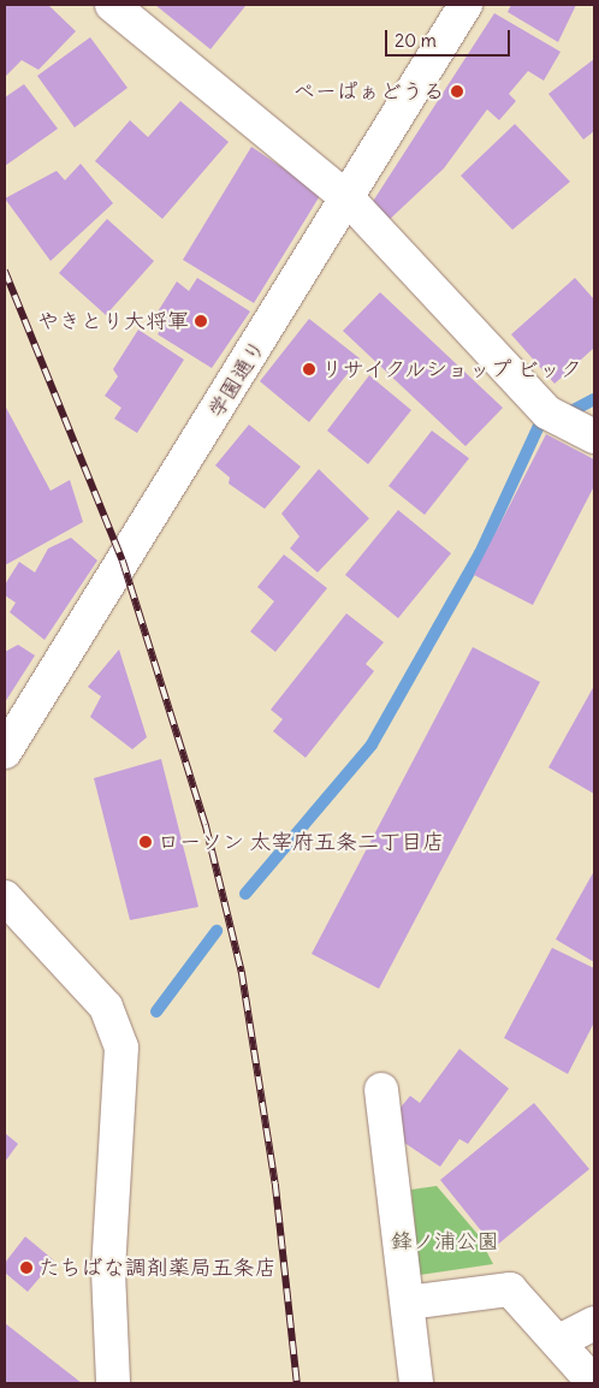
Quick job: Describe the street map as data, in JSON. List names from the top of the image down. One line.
{"streets":{"street":["学園通り"]},"parks":["鋒ノ浦公園"],"places":["ぺーぱぁどうる","やきとり大将軍","リサイクルショップ ビック","ローソン 太宰府五条二丁目店","たちばな調剤薬局五条店"],"scale_bar":"20 m"}
